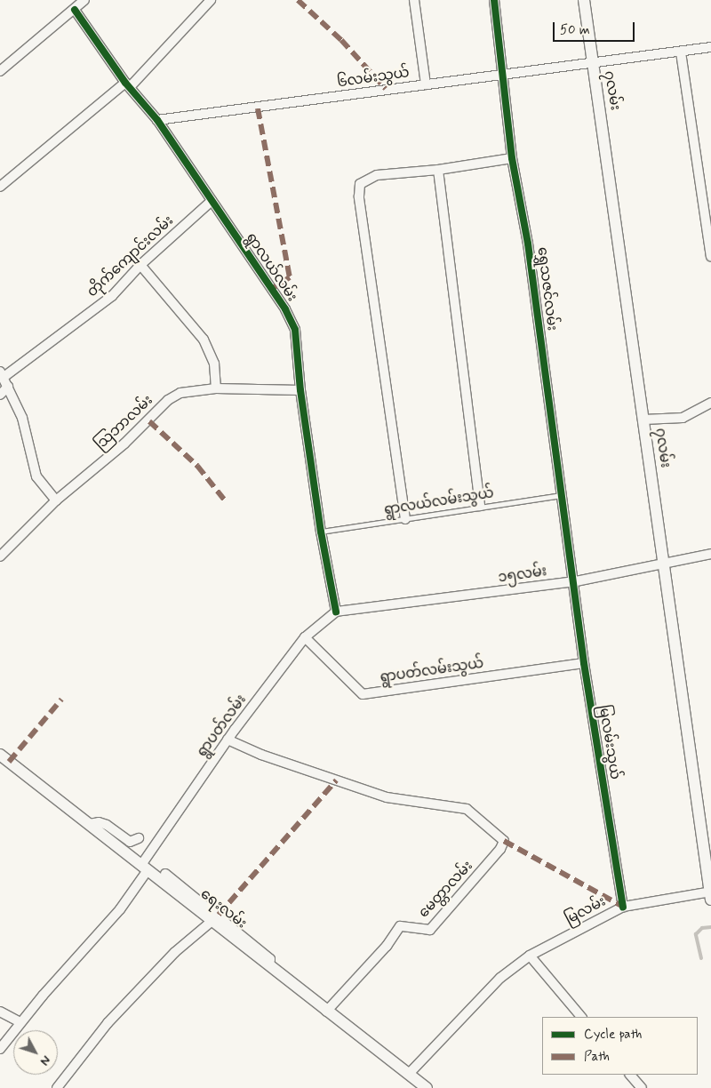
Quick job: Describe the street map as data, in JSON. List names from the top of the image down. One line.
{"streets":{"street":["၆လမ်းသွယ်","၇လမ်း","တိုက်ကျောင်းလမ်း","ရွာလယ်လမ်း","ရွှေသဇင်လမ်း","သြဘာလမ်း","၁၅လမ်း","ရွာပတ်လမ်းသွယ်","ရွာပတ်လမ်း","မြလမ်းသွယ်","မေတ္တာလမ်း","ရေးလမ်း","မြလမ်း"],"lane":["ရွာလယ်လမ်းသွယ်"]},"crossings":[["၆လမ်းသွယ်","၇လမ်း"],["၆လမ်းသွယ်","ရွာလယ်လမ်း"],["၆လမ်းသွယ်","ရွှေသဇင်လမ်း"],["၇လမ်း","၁၅လမ်း"],["၇လမ်း","မြလမ်း"],["တိုက်ကျောင်းလမ်း","ရွာလယ်လမ်း"],["ရွာလယ်လမ်း","သြဘာလမ်း"],["ရွာလယ်လမ်း","ရွာလယ်လမ်းသွယ်"],["ရွာလယ်လမ်း","၁၅လမ်း"],["ရွာလယ်လမ်း","ရွာပတ်လမ်း"],["ရွှေသဇင်လမ်း","ရွာလယ်လမ်းသွယ်"],["ရွှေသဇင်လမ်း","၁၅လမ်း"],["ရွှေသဇင်လမ်း","မြလမ်းသွယ်"],["၁၅လမ်း","ရွာပတ်လမ်း"],["၁၅လမ်း","မြလမ်းသွယ်"],["ရွာပတ်လမ်းသွယ်","ရွာပတ်လမ်း"],["ရွာပတ်လမ်းသွယ်","မြလမ်းသွယ်"],["ရွာပတ်လမ်း","မေတ္တာလမ်း"],["ရွာပတ်လမ်း","ရေးလမ်း"],["မြလမ်းသွယ်","မြလမ်း"],["မေတ္တာလမ်း","ရေးလမ်း"],["ရေးလမ်း","မြလမ်း"]],"legend":["Cycle path","Path"],"scale_bar":"50 m","north":"bottom right"}
